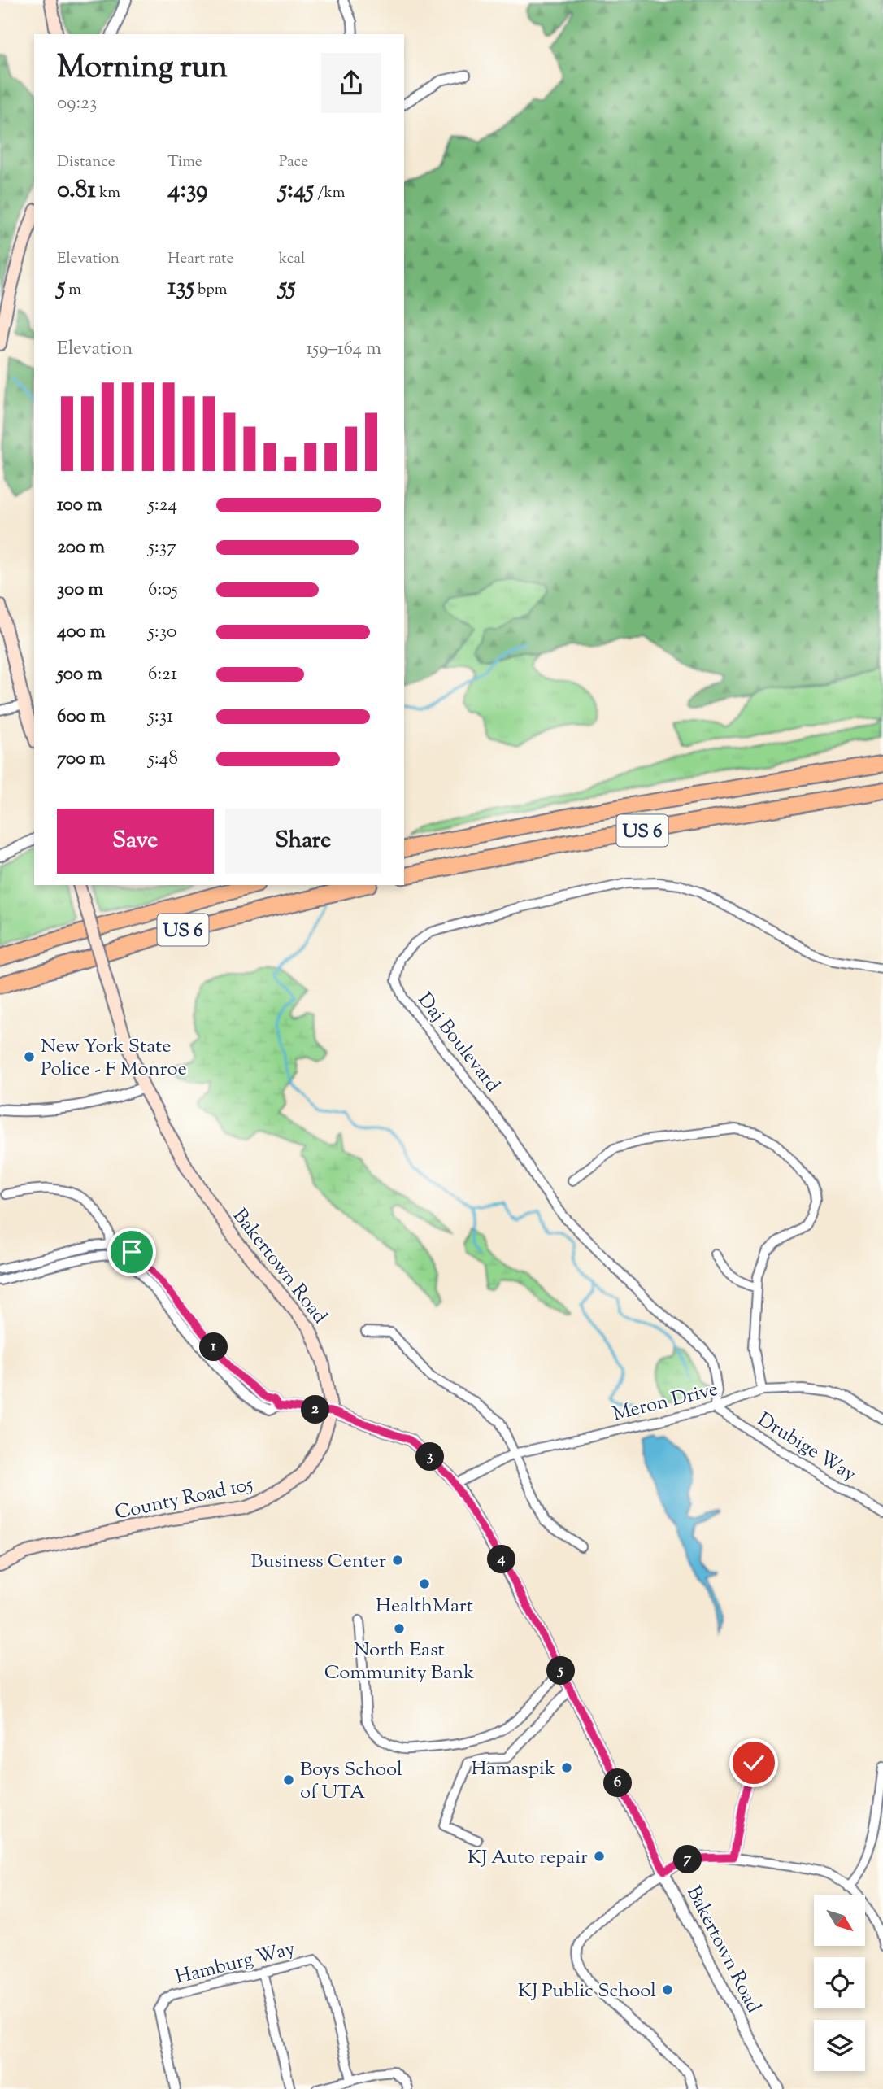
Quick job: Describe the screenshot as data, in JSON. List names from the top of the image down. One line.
{"streets":{"highway":["US 6"],"main road":["Bakertown Road","County Road 105"],"street":["Daj Boulevard","Meron Drive","Drubige Way","Hamburg Way"]},"crossings":[["Daj Boulevard","Meron Drive"],["Daj Boulevard","Drubige Way"],["Bakertown Road","Meron Drive"],["Bakertown Road","County Road 105"],["Meron Drive","Drubige Way"]],"places":["New York State Police - F Monroe","Business Center","HealthMart","North East Community Bank","Hamaspik","Boys School of UTA","KJ Auto repair","KJ Public School"],"north":"bottom right","page":{"heading":["Morning run","09:23"],"stats":[["Distance","0.81 km"],["Time","4:39"],["Pace","5:45 /km"],["Elevation","5 m"],["Heart rate","135 bpm"],["kcal","55"]],"chart":["Elevation","159–164 m"],"list":[{"name":"100 m","note":"5:24"},{"name":"200 m","note":"5:37"},{"name":"300 m","note":"6:05"},{"name":"400 m","note":"5:30"},{"name":"500 m","note":"6:21"},{"name":"600 m","note":"5:31"},{"name":"700 m","note":"5:48"}],"buttons":["Save","Share"],"pins":["1","2","3","4","5","6","7"]}}
